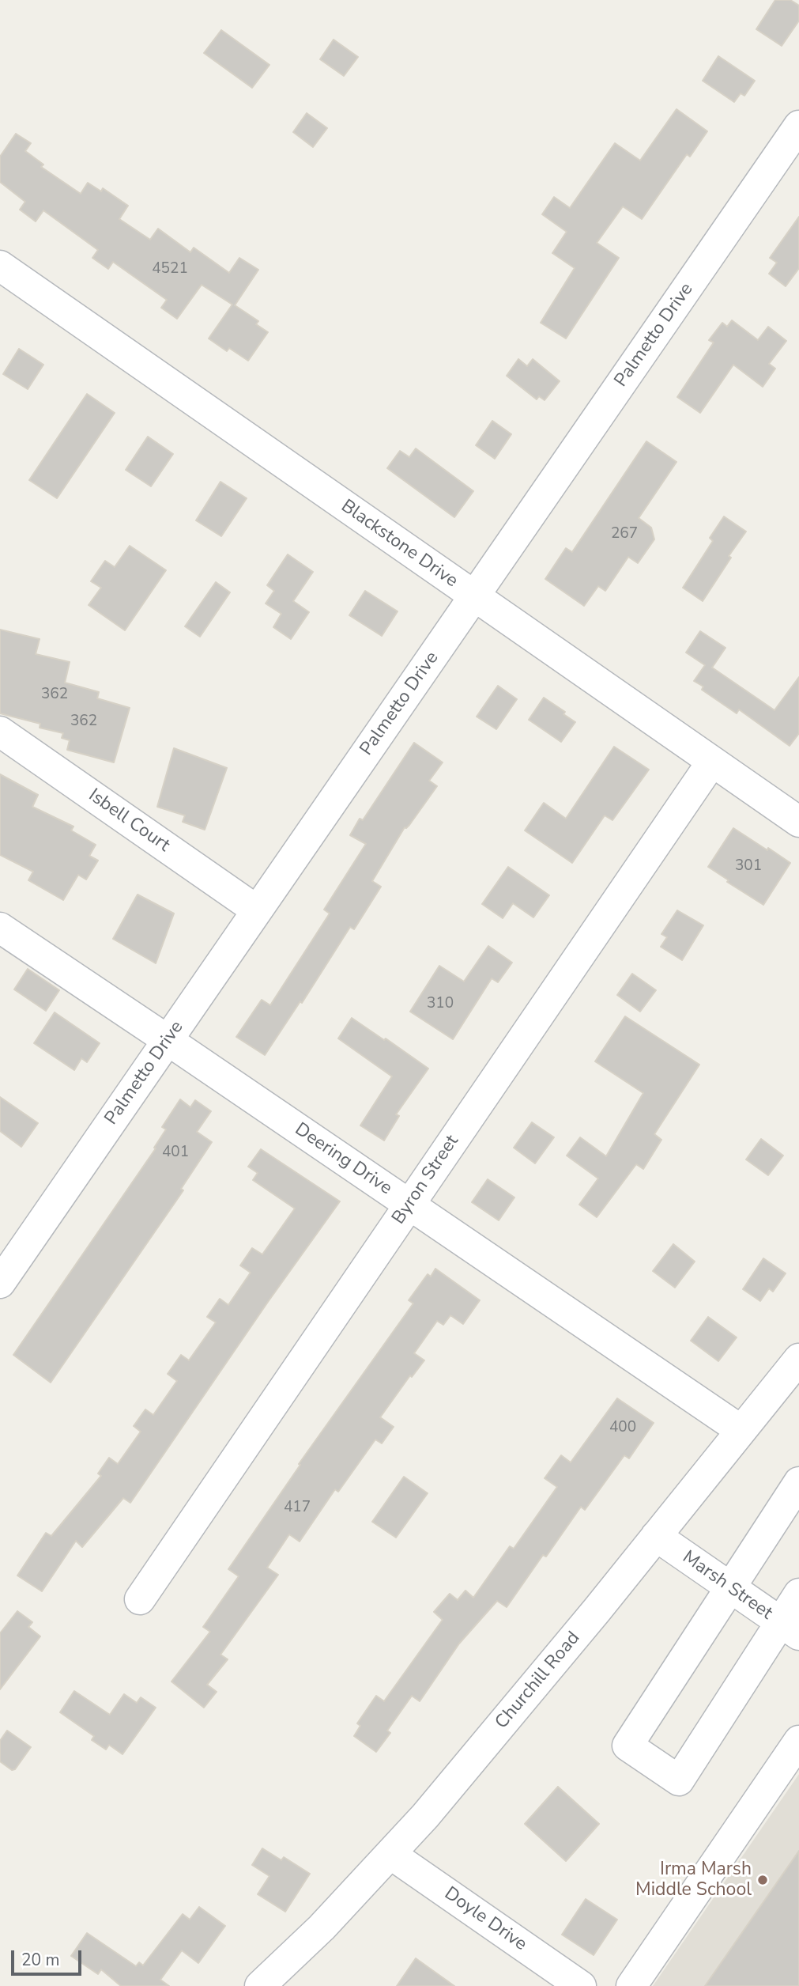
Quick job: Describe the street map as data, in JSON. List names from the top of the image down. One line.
{"streets":{"street":["Palmetto Drive","Blackstone Drive","Isbell Court","Deering Drive","Byron Street","Marsh Street","Churchill Road","Doyle Drive"]},"crossings":[["Palmetto Drive","Blackstone Drive"],["Palmetto Drive","Isbell Court"],["Palmetto Drive","Deering Drive"],["Blackstone Drive","Byron Street"],["Deering Drive","Byron Street"],["Deering Drive","Churchill Road"],["Marsh Street","Churchill Road"],["Churchill Road","Doyle Drive"]],"places":["Irma Marsh Middle School"],"house_numbers":["4521","267","362","362","301","310","401","400","417"],"scale_bar":"20 m"}
